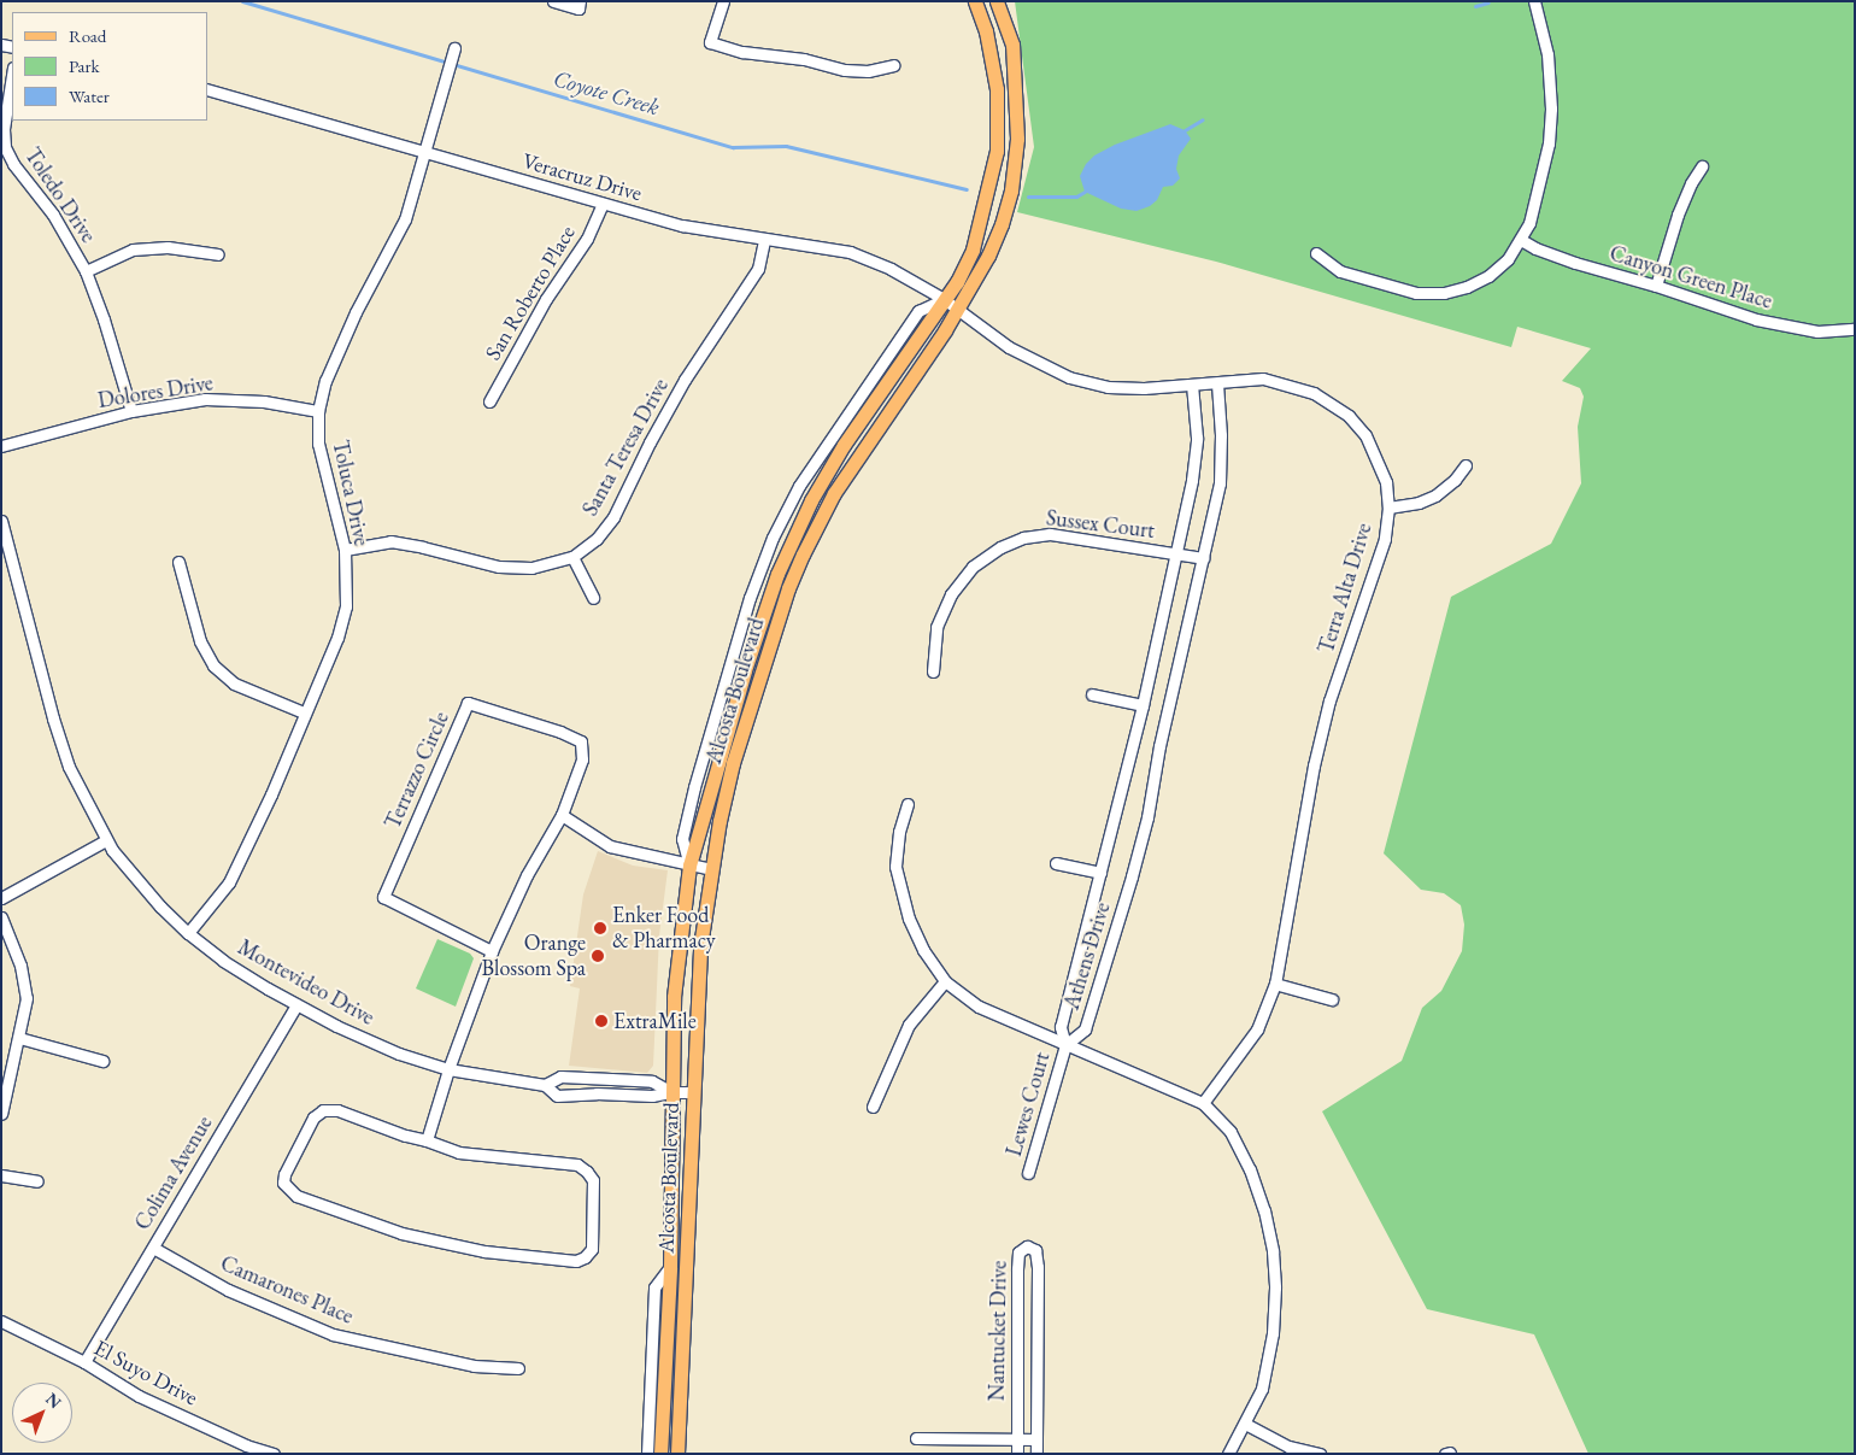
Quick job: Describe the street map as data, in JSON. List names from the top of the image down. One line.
{"streets":{"main road":["Alcosta Boulevard"],"street":["Veracruz Drive","Toledo Drive","Canyon Green Place","San Roberto Place","Dolores Drive","Santa Teresa Drive","Toluca Drive","Sussex Court","Terra Alta Drive","Terrazzo Circle","Athens Drive","Montevideo Drive","Lewes Court","Colima Avenue","Camarones Place","Nantucket Drive","El Suyo Drive"]},"crossings":[["Veracruz Drive","San Roberto Place"],["Veracruz Drive","Santa Teresa Drive"],["Veracruz Drive","Toluca Drive"],["Veracruz Drive","Terra Alta Drive"],["Veracruz Drive","Alcosta Boulevard"],["Toledo Drive","Dolores Drive"],["Dolores Drive","Toluca Drive"],["Santa Teresa Drive","Toluca Drive"],["Toluca Drive","Montevideo Drive"],["Sussex Court","Athens Drive"],["Terra Alta Drive","Alcosta Boulevard"],["Terra Alta Drive","Athens Drive"],["Alcosta Boulevard","Montevideo Drive"],["Terrazzo Circle","Montevideo Drive"],["Athens Drive","Lewes Court"],["Montevideo Drive","Colima Avenue"],["Colima Avenue","Camarones Place"],["Colima Avenue","El Suyo Drive"]],"water":["Coyote Creek"],"places":["Enker Food & Pharmacy","Orange Blossom Spa","ExtraMile"],"legend":["Road","Park","Water"],"north":"top right"}
